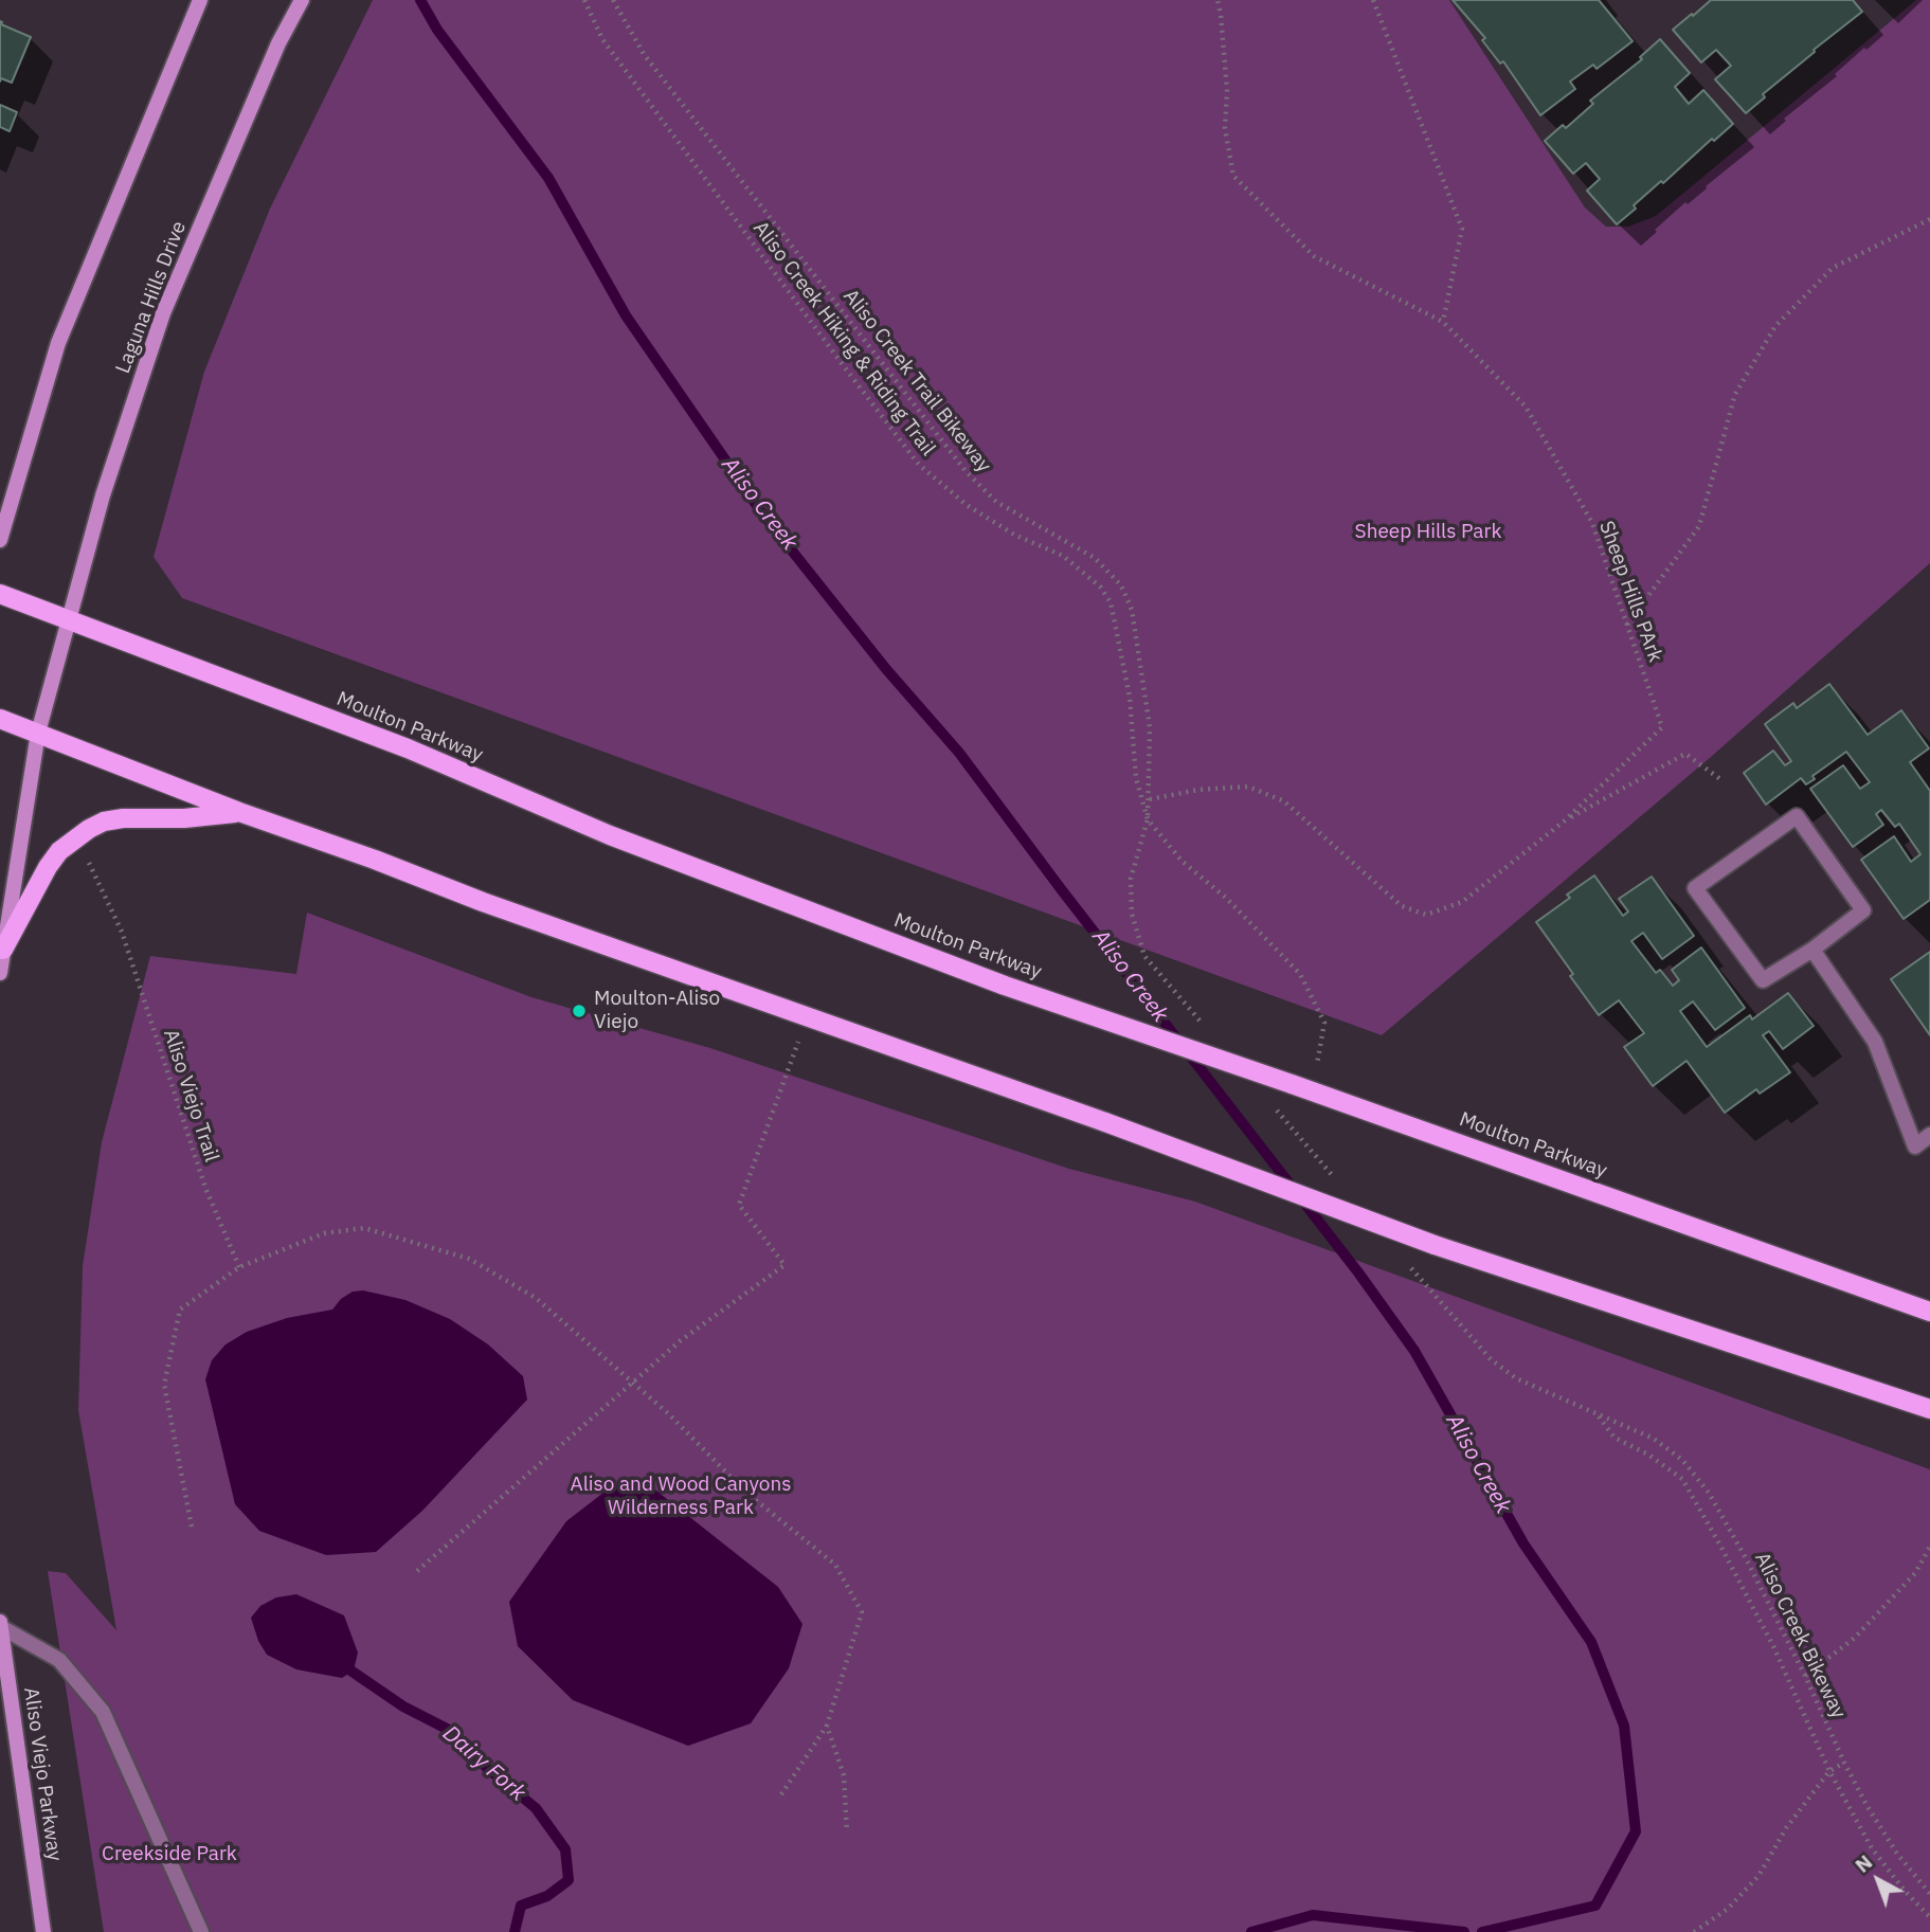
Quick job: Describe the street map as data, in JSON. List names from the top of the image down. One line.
{"streets":{"main road":["Laguna Hills Drive","Moulton Parkway","Aliso Viejo Parkway"],"path":["Aliso Creek Hiking & Riding Trail","Aliso Creek Trail Bikeway","Sheep Hills PArk","Aliso Viejo Trail","Aliso Creek Bikeway"]},"crossings":[["Laguna Hills Drive","Moulton Parkway"],["Aliso Creek Hiking & Riding Trail","Aliso Creek Trail Bikeway"],["Aliso Creek Trail Bikeway","Sheep Hills PArk"]],"water":["Aliso Creek","Dairy Fork"],"parks":["Sheep Hills Park","Aliso and Wood Canyons Wilderness Park","Creekside Park"],"places":["Moulton-Aliso Viejo"],"north":"top left"}
